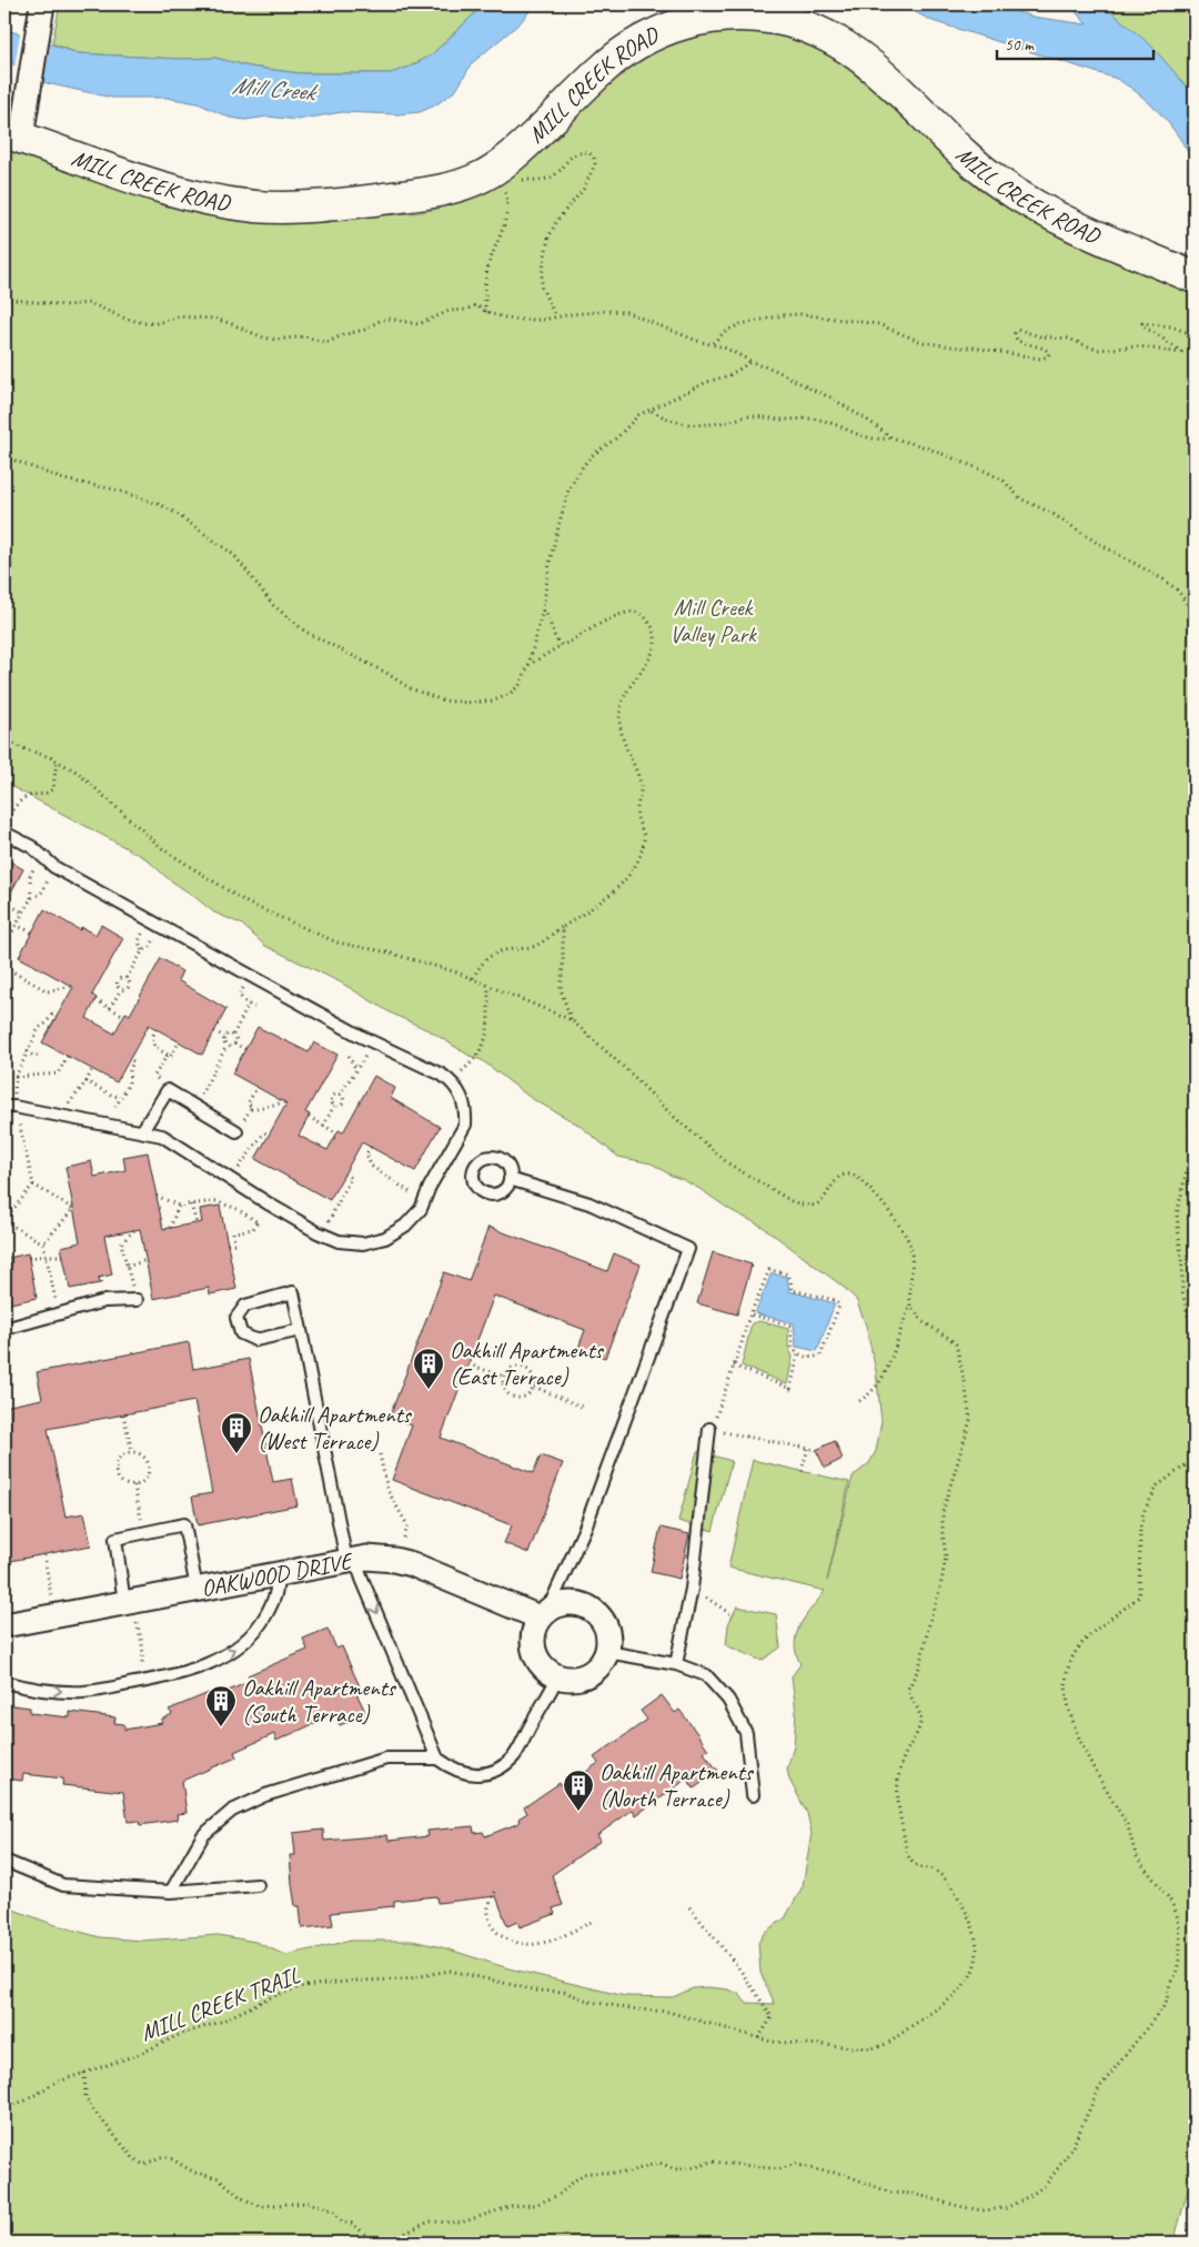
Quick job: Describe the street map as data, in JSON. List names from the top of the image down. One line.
{"streets":{"street":["MILL CREEK ROAD","OAKWOOD DRIVE"],"path":["MILL CREEK TRAIL"]},"water":["Mill Creek"],"parks":["Mill Creek Valley Park"],"places":{"building":["Oakhill Apartments (East Terrace)","Oakhill Apartments (West Terrace)","Oakhill Apartments (South Terrace)","Oakhill Apartments (North Terrace)"]},"scale_bar":"50 m"}
